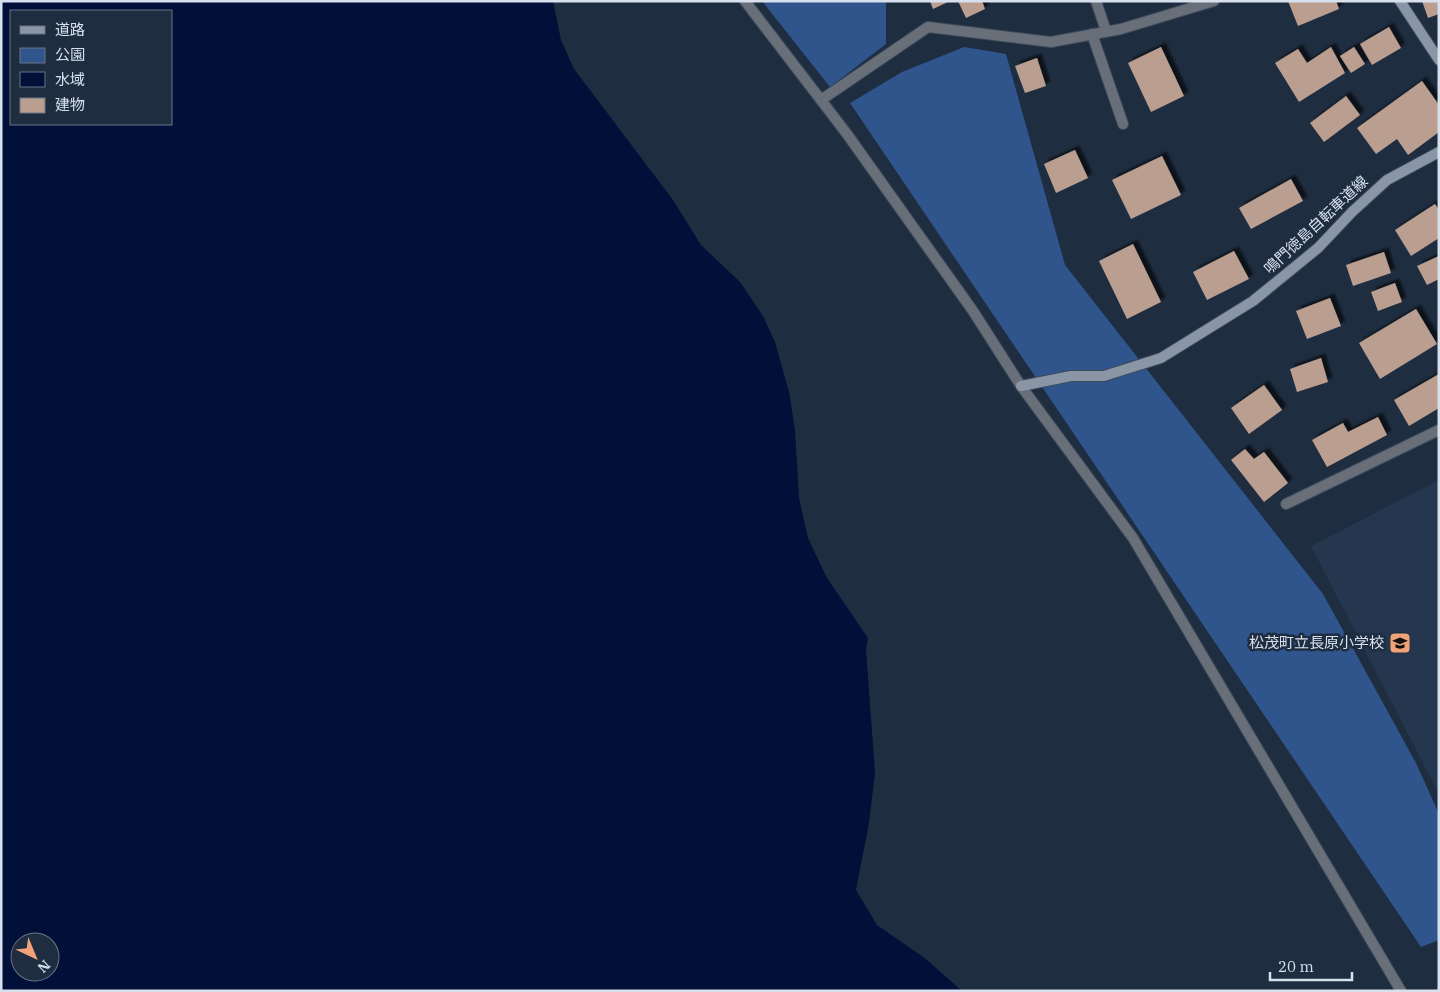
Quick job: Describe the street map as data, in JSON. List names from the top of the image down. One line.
{"streets":{"main road":["鳴門徳島自転車道線"]},"places":{"school or university":["松茂町立長原小学校"]},"legend":["道路","公園","水域","建物"],"scale_bar":"20 m","north":"bottom right"}
